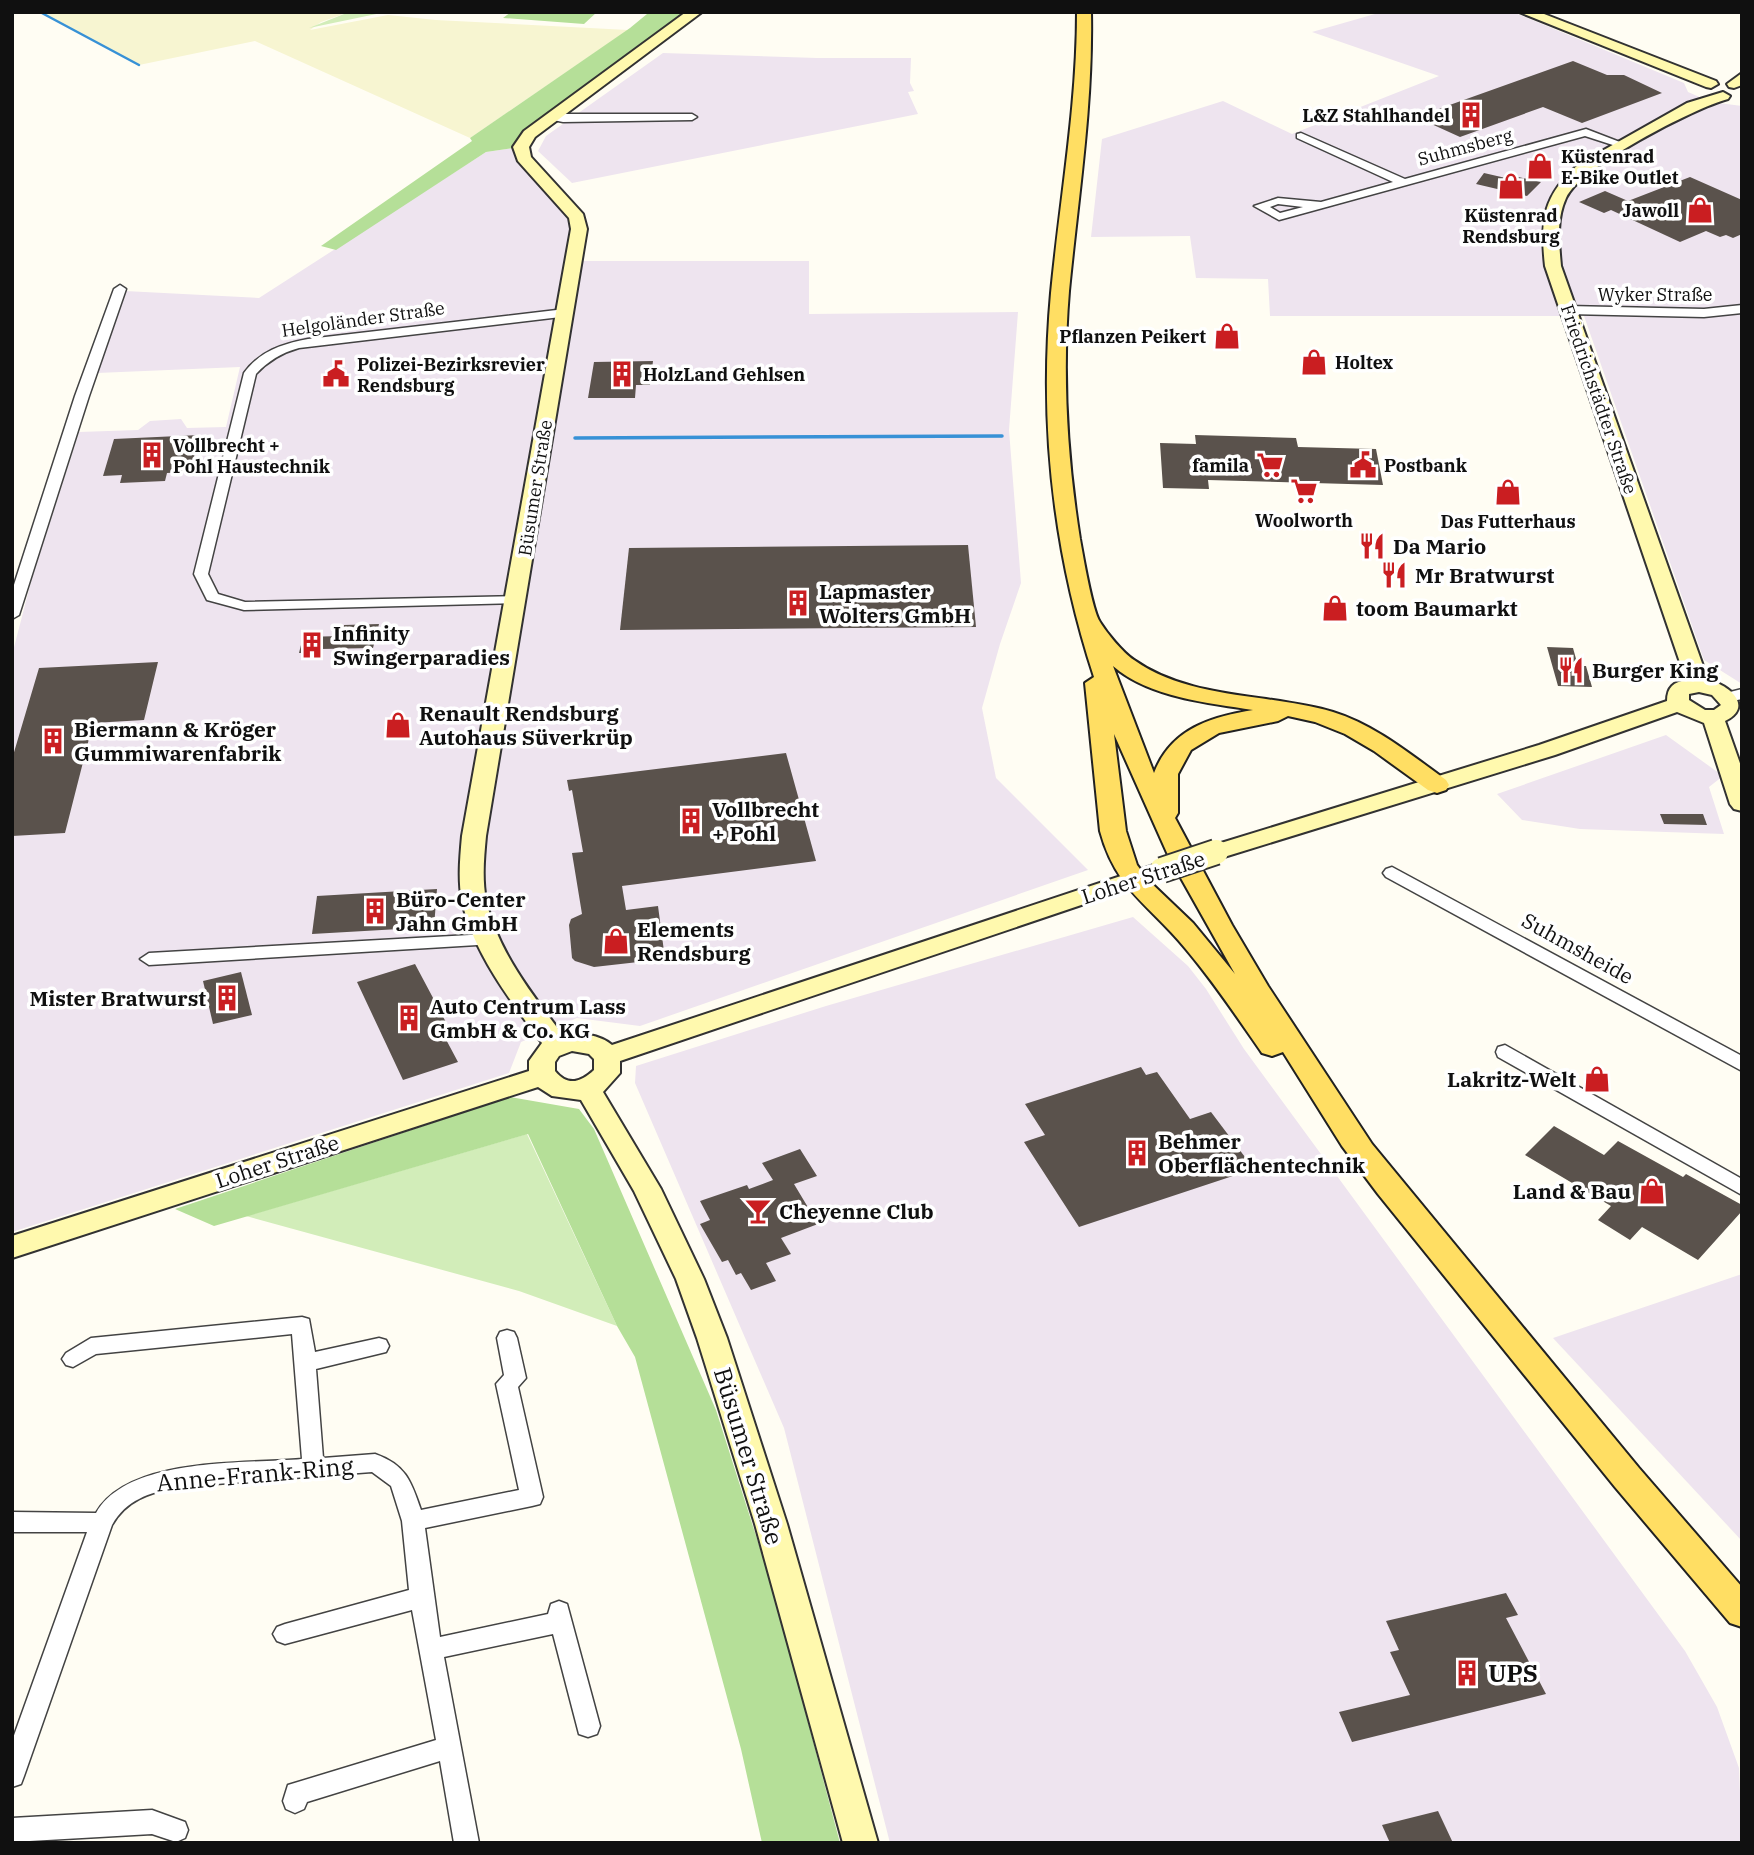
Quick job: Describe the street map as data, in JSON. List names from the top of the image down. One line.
{"streets":{"street":["Suhmsberg","Wyker Straße","Helgoländer Straße","Friedrichstädter Straße","Büsumer Straße","Loher Straße","Suhmsheide","Anne-Frank-Ring"]},"crossings":[["Suhmsberg","Friedrichstädter Straße"],["Wyker Straße","Friedrichstädter Straße"],["Helgoländer Straße","Büsumer Straße"],["Büsumer Straße","Loher Straße"]],"places":{"building":["L&Z Stahlhandel","HolzLand Gehlsen","Vollbrecht + Pohl Haustechnik","Lapmaster Wolters GmbH","Infinity Swingerparadies","Biermann & Kröger Gummiwarenfabrik","Vollbrecht + Pohl","Büro-Center Jahn GmbH","Mister Bratwurst","Auto Centrum Lass GmbH & Co. KG","Behmer Oberflächentechnik","UPS"],"shop":["Küstenrad E-Bike Outlet","Küstenrad Rendsburg","Jawoll","Pflanzen Peikert","Holtex","Das Futterhaus","toom Baumarkt","Renault Rendsburg Autohaus Süverkrüp","Elements Rendsburg","Lakritz-Welt","Land & Bau"],"public building":["Polizei-Bezirksrevier Rendsburg","Postbank"],"supermarket":["famila","Woolworth"],"restaurant":["Da Mario","Mr Bratwurst","Burger King"],"bar":["Cheyenne Club"]}}
